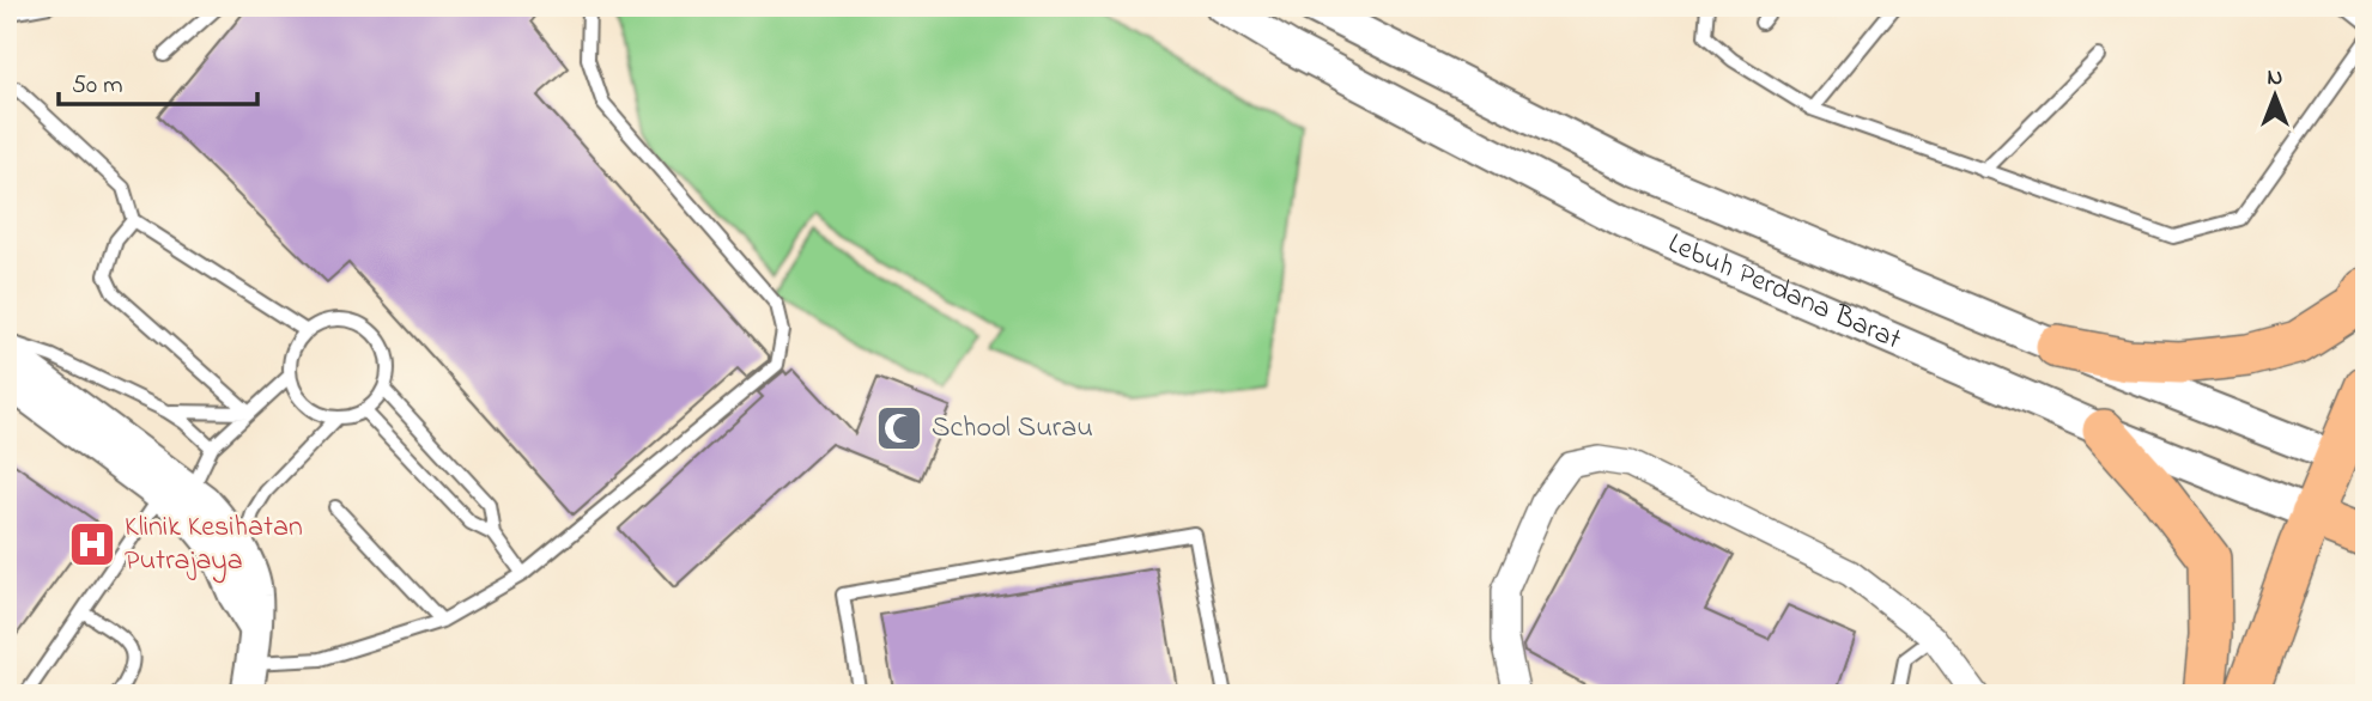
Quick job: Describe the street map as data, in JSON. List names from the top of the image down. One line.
{"streets":{"street":["Lebuh Perdana Barat"]},"places":{"mosque":["School Surau"],"hospital":["Klinik Kesihatan Putrajaya"]},"scale_bar":"50 m","north":"top"}
